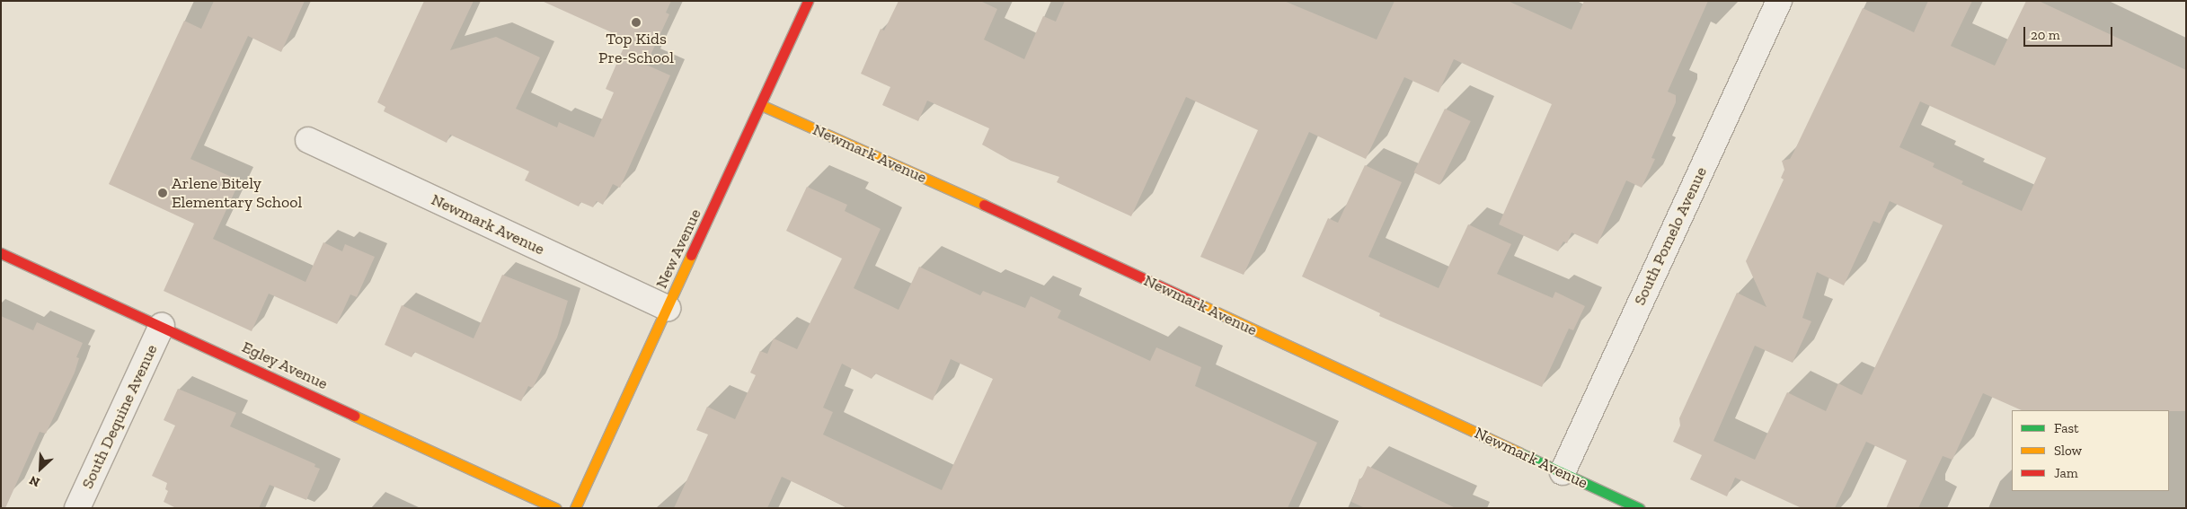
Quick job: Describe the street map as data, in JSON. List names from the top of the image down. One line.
{"streets":{"street":["Newmark Avenue","South Pomelo Avenue","New Avenue","Egley Avenue","South Dequine Avenue"]},"crossings":[["Newmark Avenue","South Pomelo Avenue"],["Newmark Avenue","New Avenue"],["Egley Avenue","South Dequine Avenue"]],"places":["Top Kids Pre-School","Arlene Bitely Elementary School"],"legend":["Fast","Slow","Jam"],"scale_bar":"20 m","north":"bottom left"}
